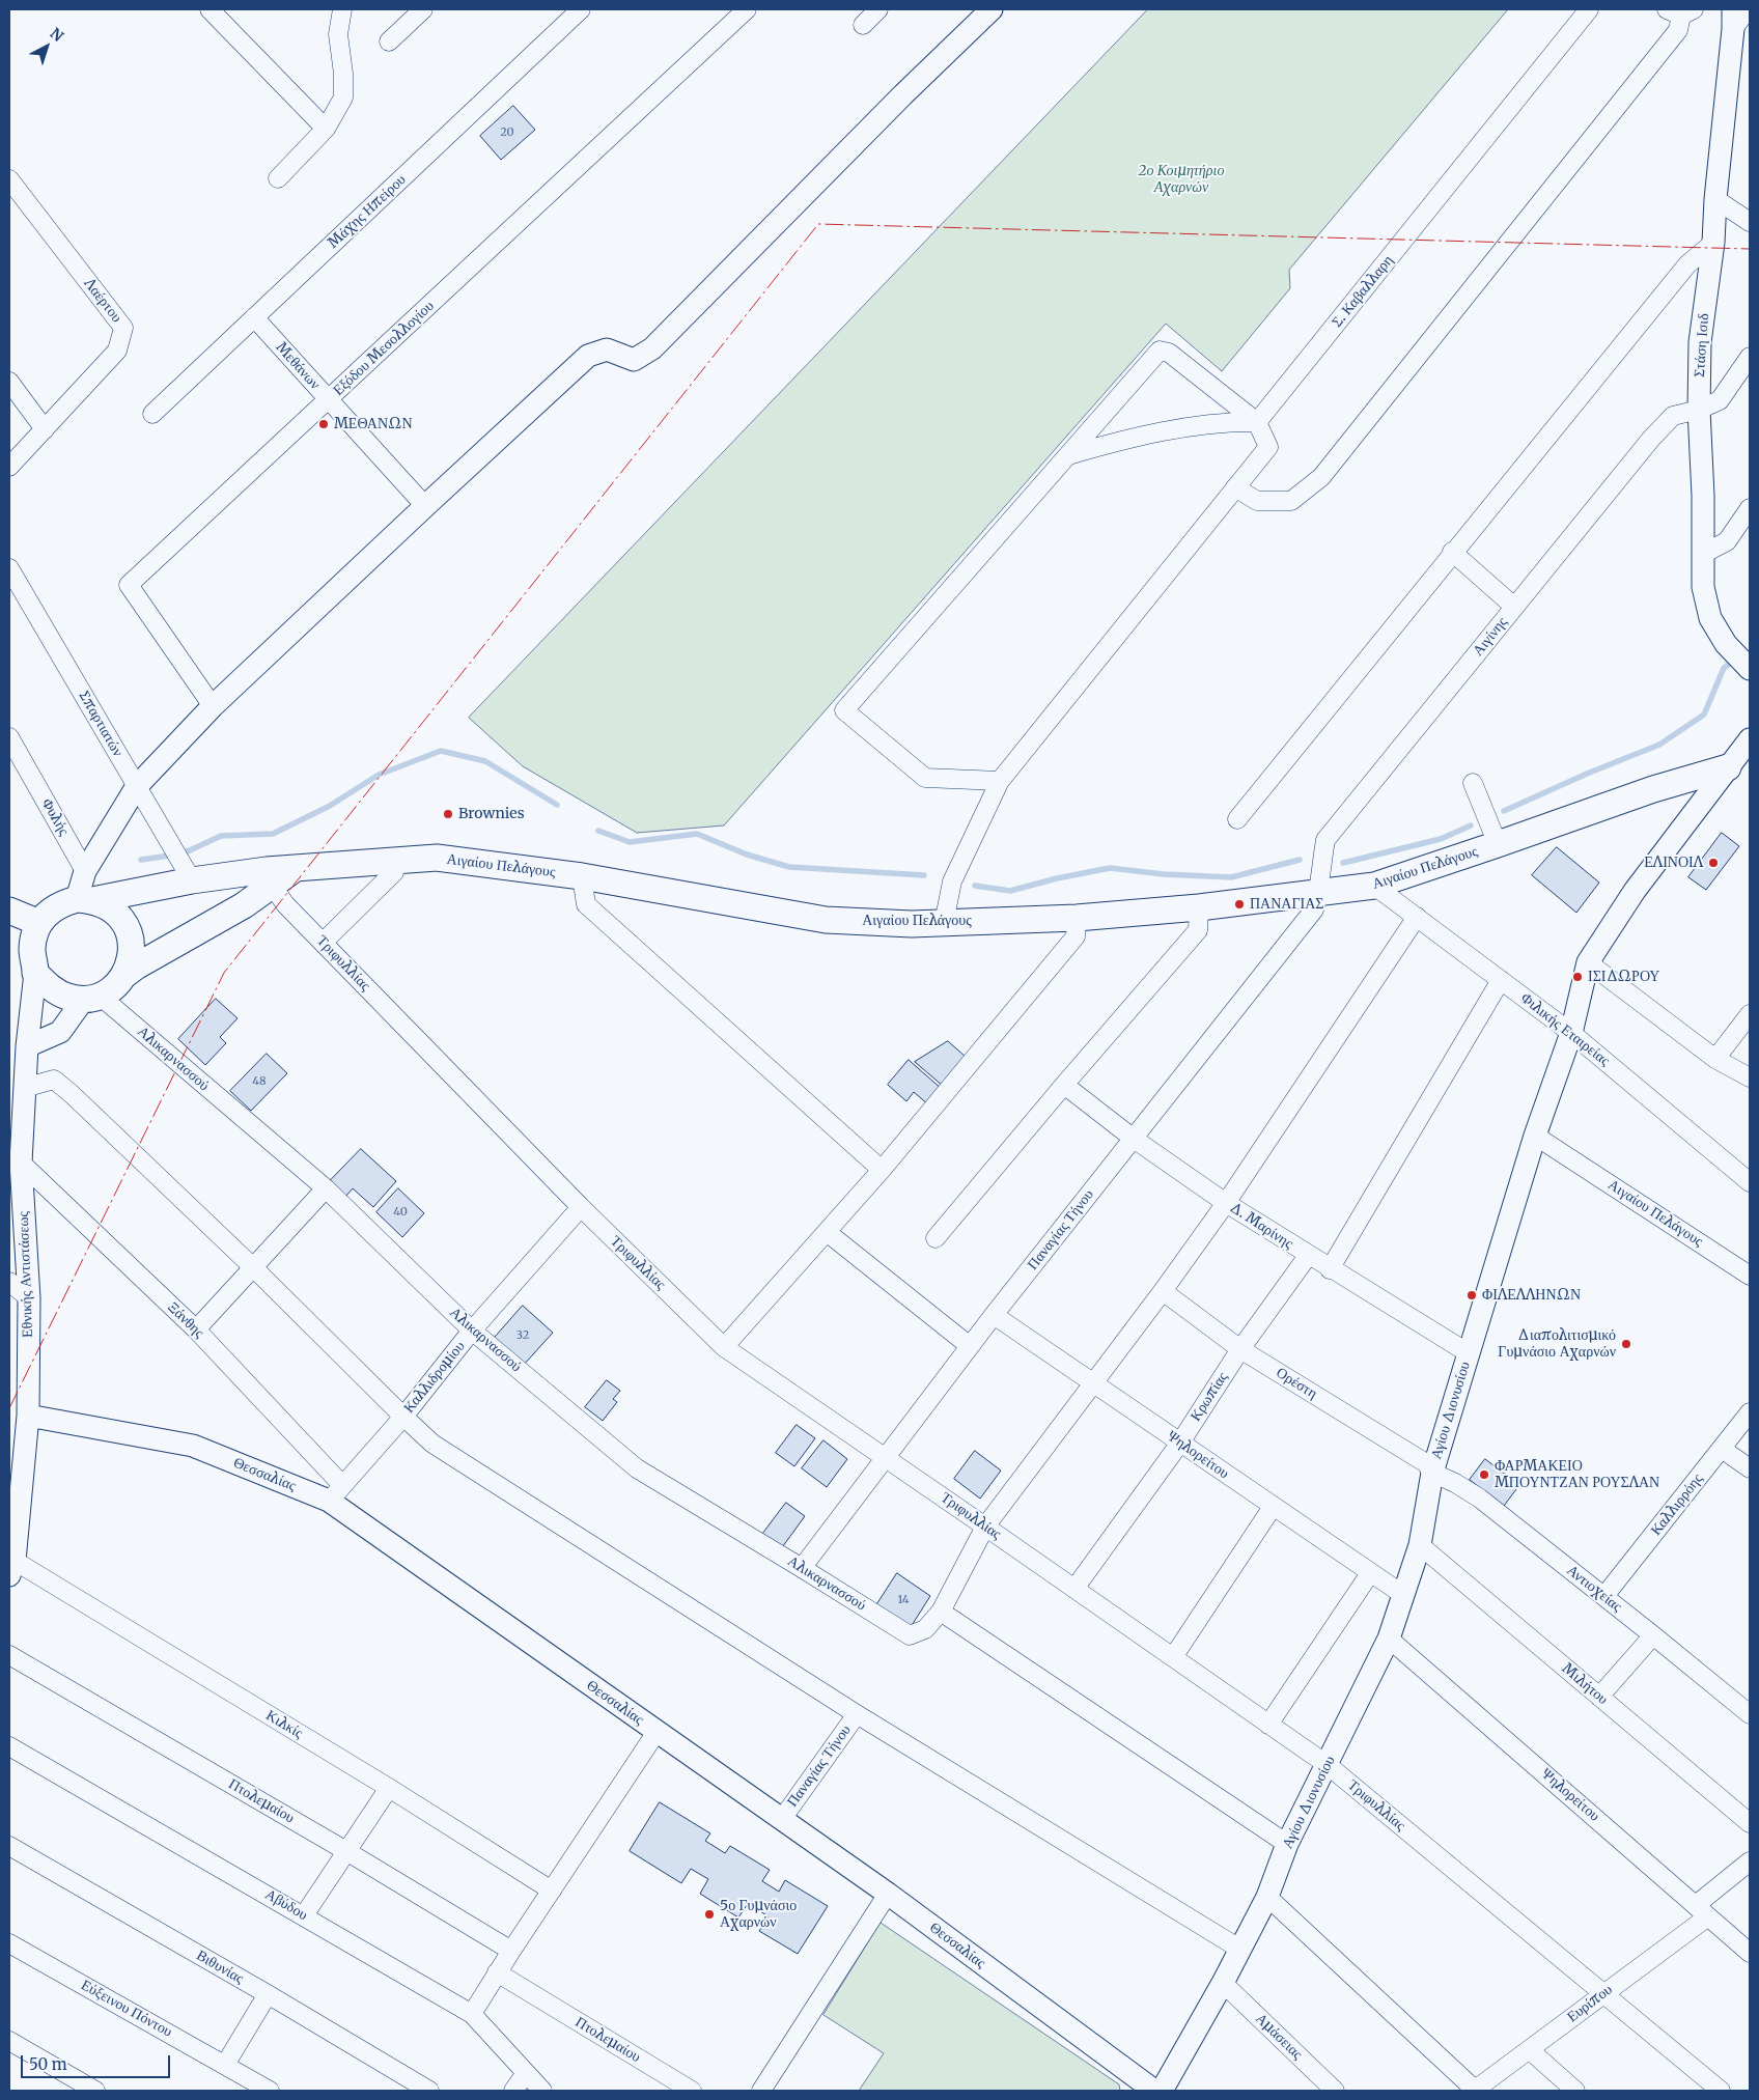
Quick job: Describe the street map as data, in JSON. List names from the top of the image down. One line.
{"streets":{"main road":["Αιγαίου Πελάγους"],"street":["Μάχης Ηπείρου","Σ. Καβαλλαρη","Λαέρτου","Στάση Ισιδ","Εξόδου Μεσολλογίου","Μεθάνων","Αιγίνης","Σπαρτιατών","Φυλής","Τριφυλλίας","Φιλικής Εταιρείας","Αλικαρνασσού","Δ. Μαρίνης","Παναγίας Τήνου","Εθνικής Αντιστάσεως","Ξάνθης","Καλλιδρομίου","Ορέστη","Κρωπίας","Αγίου Διονυσίου","Ψηλορείτου","Θεσσαλίας","Καλλιρρόης","Αντιοχείας","Μιλήτου","Κιλκίς","Πτολεμαίου","Αβύδου","Βιθυνίας","Ευρίπου","Εύξεινου Πόντου","Αμάσειας"]},"crossings":[["Μάχης Ηπείρου","Μεθάνων"],["Στάση Ισιδ","Αιγίνης"],["Εξόδου Μεσολλογίου","Μεθάνων"],["Αιγίνης","Αιγαίου Πελάγους"],["Αιγίνης","Παναγίας Τήνου"],["Σπαρτιατών","Αιγαίου Πελάγους"],["Αιγαίου Πελάγους","Φιλικής Εταιρείας"],["Αιγαίου Πελάγους","Αλικαρνασσού"],["Αιγαίου Πελάγους","Παναγίας Τήνου"],["Αιγαίου Πελάγους","Εθνικής Αντιστάσεως"],["Αιγαίου Πελάγους","Αγίου Διονυσίου"],["Τριφυλλίας","Παναγίας Τήνου"],["Τριφυλλίας","Καλλιδρομίου"],["Τριφυλλίας","Κρωπίας"],["Τριφυλλίας","Αγίου Διονυσίου"],["Τριφυλλίας","Ευρίπου"],["Φιλικής Εταιρείας","Αγίου Διονυσίου"],["Αλικαρνασσού","Παναγίας Τήνου"],["Αλικαρνασσού","Εθνικής Αντιστάσεως"],["Αλικαρνασσού","Καλλιδρομίου"],["Δ. Μαρίνης","Παναγίας Τήνου"],["Δ. Μαρίνης","Κρωπίας"],["Δ. Μαρίνης","Αγίου Διονυσίου"],["Παναγίας Τήνου","Ψηλορείτου"],["Παναγίας Τήνου","Θεσσαλίας"],["Εθνικής Αντιστάσεως","Ξάνθης"],["Εθνικής Αντιστάσεως","Θεσσαλίας"],["Εθνικής Αντιστάσεως","Κιλκίς"],["Ξάνθης","Καλλιδρομίου"],["Ξάνθης","Θεσσαλίας"],["Καλλιδρομίου","Θεσσαλίας"],["Ορέστη","Κρωπίας"],["Ορέστη","Αγίου Διονυσίου"],["Ορέστη","Αντιοχείας"],["Κρωπίας","Ψηλορείτου"],["Αγίου Διονυσίου","Ψηλορείτου"],["Αγίου Διονυσίου","Αντιοχείας"],["Αγίου Διονυσίου","Μιλήτου"],["Αγίου Διονυσίου","Αμάσειας"],["Ψηλορείτου","Ευρίπου"],["Καλλιρρόης","Αντιοχείας"]],"parks":["2ο Κοιμητήριο Αχαρνών"],"places":["ΜΕΘΑΝΩΝ","Brownies","ΕΛΙΝΟΙΛ","ΠΑΝΑΓΙΑΣ","ΙΣΙΔΩΡΟΥ","ΦΙΛΕΛΛΗΝΩΝ","Διαπολιτισμικό Γυμνάσιο Αχαρνών","ΦΑΡΜΑΚΕΙΟ ΜΠΟΥΝΤΖΑΝ ΡΟΥΣΛΑΝ","5ο Γυμνάσιο Αχαρνών"],"house_numbers":["20","48","40","32","14"],"scale_bar":"50 m","north":"top right"}
